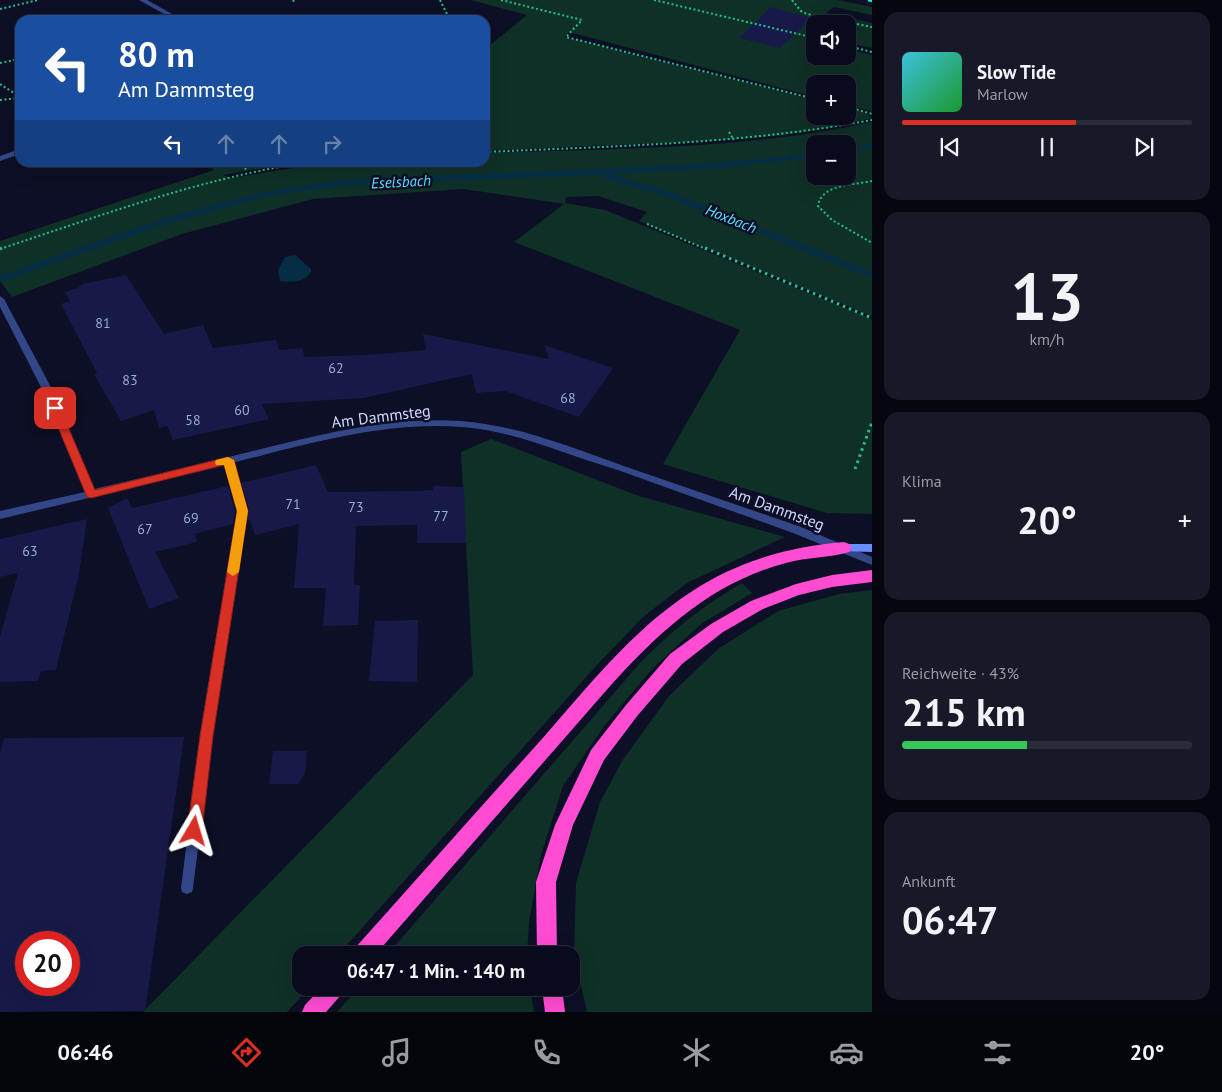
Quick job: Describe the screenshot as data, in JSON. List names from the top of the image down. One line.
{"streets":{"main road":["Am Dammsteg"]},"water":["Eselsbach","Hoxbach"],"house_numbers":["81","62","83","68","60","58","71","73","77","69","67","63"],"page":{"map_buttons":["+","−"],"turn":["80 m","Am Dammsteg"],"song":["Slow Tide","Marlow"],"tile":[["13","km/h"],"Klima",["Reichweite · 43%","215 km"],["Ankunft","06:47"]],"heat":["−","20°","+"],"limit":"20","trip":"06:47 · 1 Min. · 140 m","tabs":["06:46","20°"]}}
